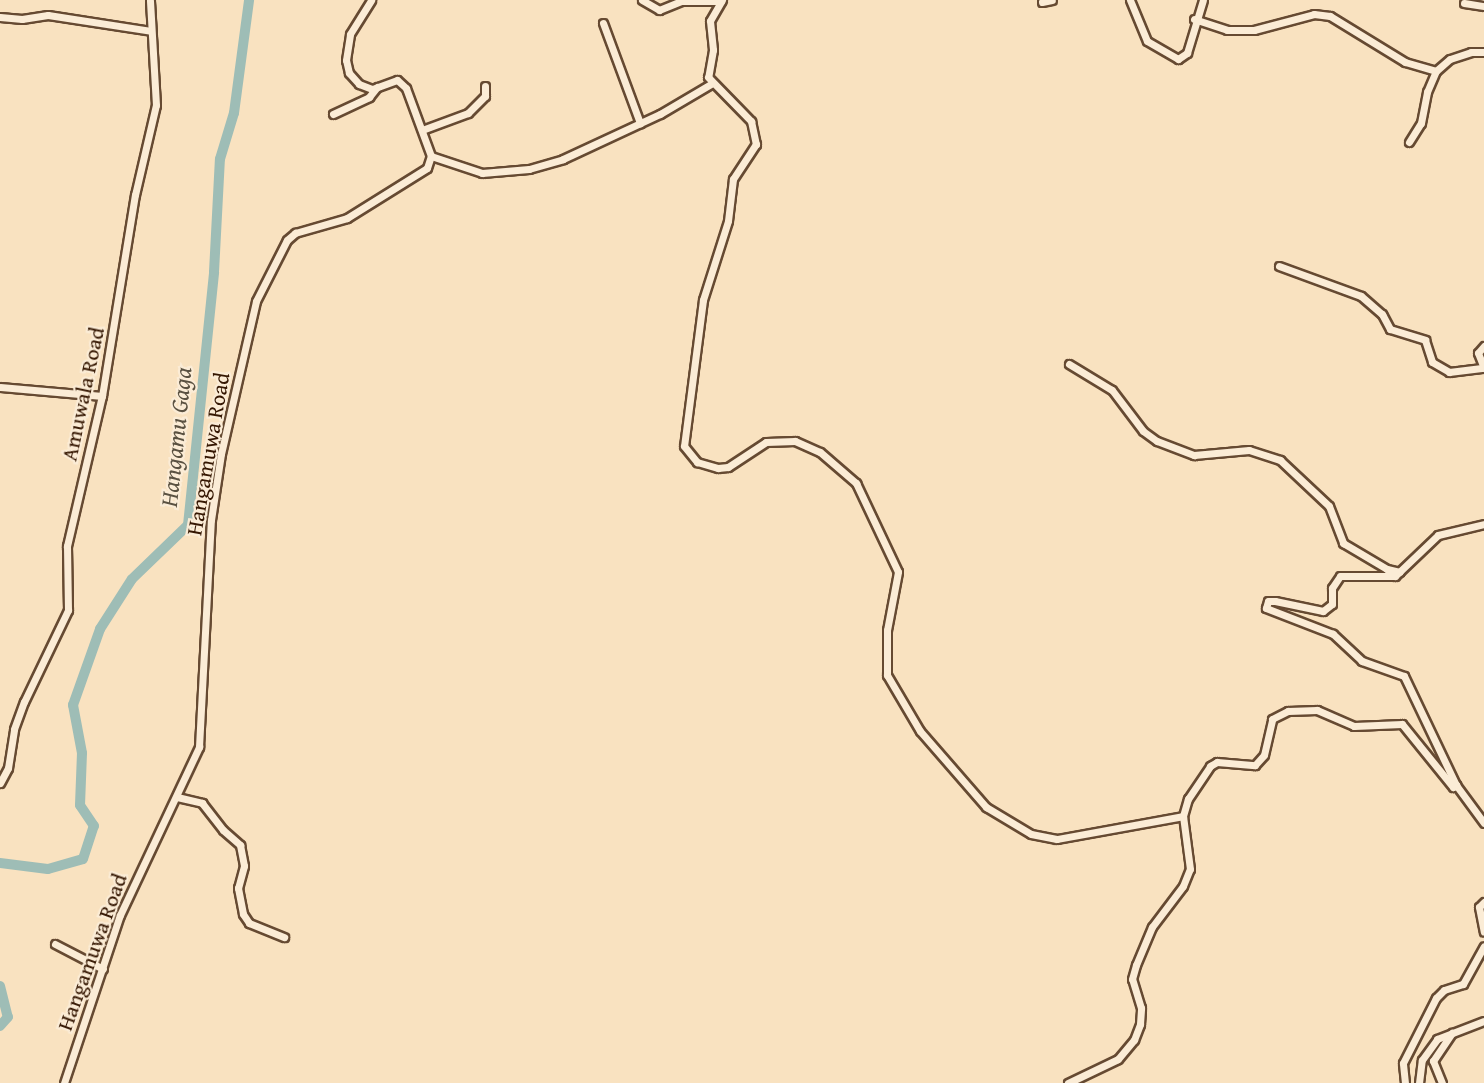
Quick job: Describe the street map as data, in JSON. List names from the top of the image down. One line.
{"streets":{"street":["Amuwala Road","Hangamuwa Road"]},"water":["Hangamu Gaga"]}
